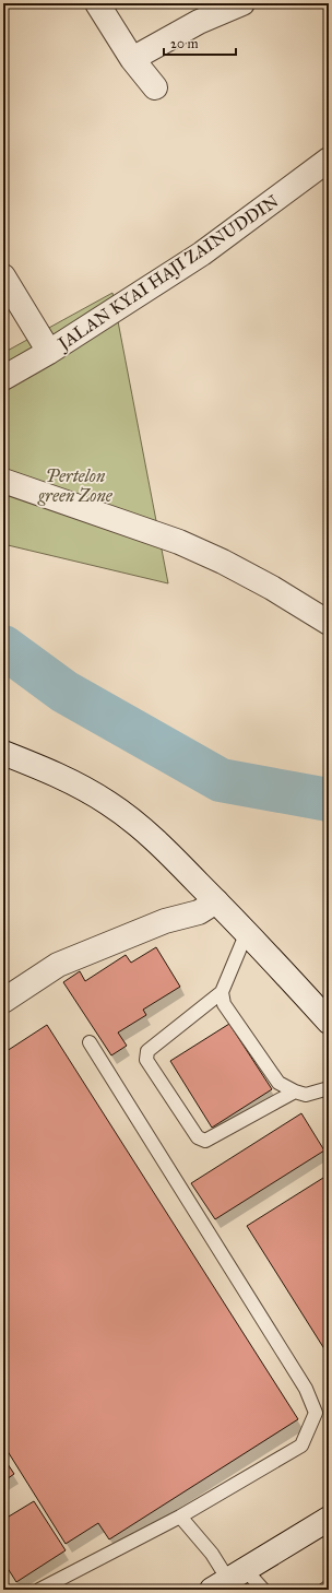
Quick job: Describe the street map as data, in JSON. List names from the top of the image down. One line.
{"streets":{"street":["JALAN KYAI HAJI ZAINUDDIN"]},"parks":["Pertelon green Zone"],"scale_bar":"20 m"}
